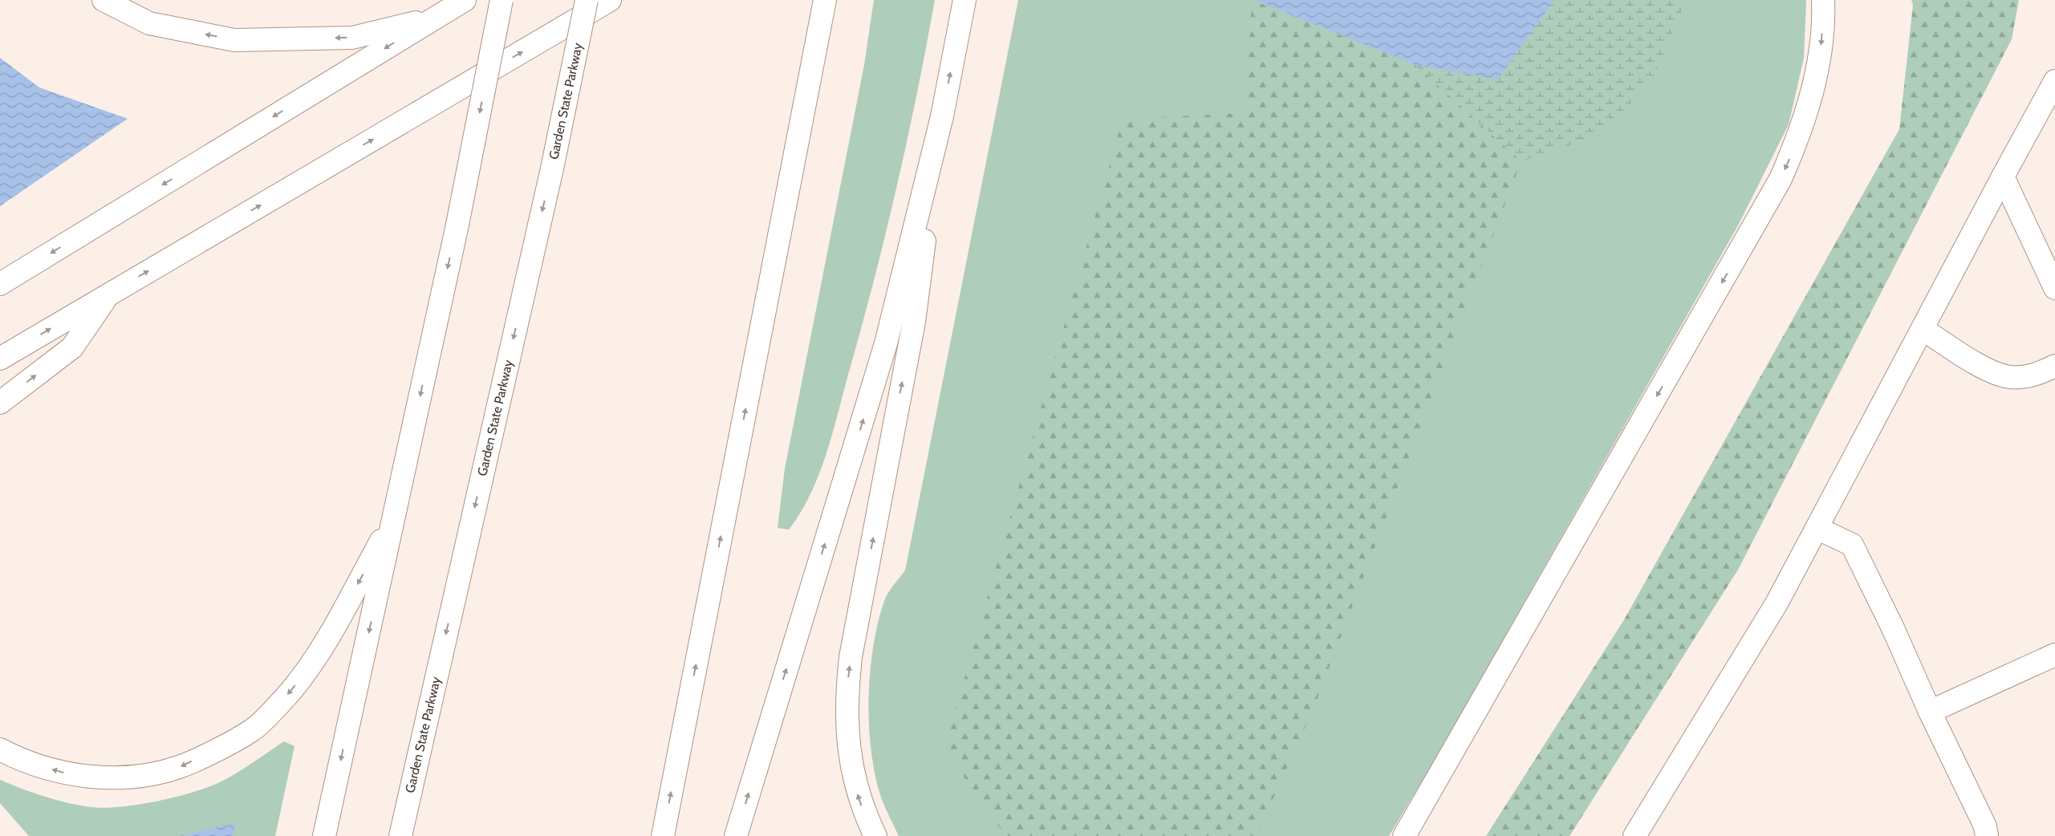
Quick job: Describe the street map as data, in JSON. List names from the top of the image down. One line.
{"streets":{"main road":["Garden State Parkway"]}}
